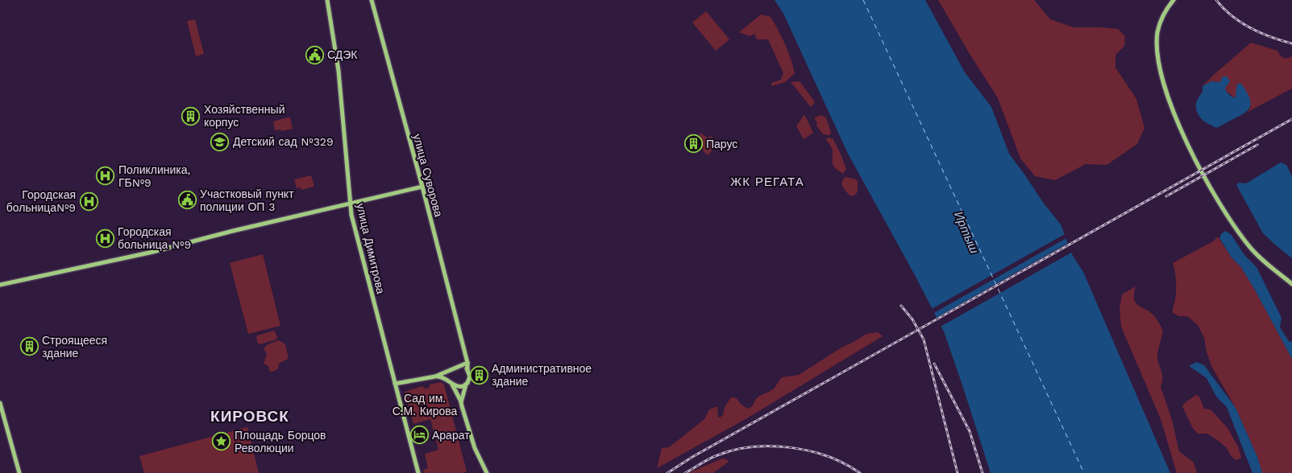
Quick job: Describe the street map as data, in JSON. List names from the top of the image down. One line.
{"streets":{"main road":["улица Суворова","улица Димитрова"]},"districts":["ЖК РЕГАТА","КИРОВСК"],"water":["Иртыш"],"parks":["Сад им. С.М. Кирова"],"places":{"public building":["СДЭК","Участковый пункт полиции ОП 3"],"building":["Хозяйственный корпус","Парус","Строящееся здание","Административное здание"],"school or university":["Детский сад №329"],"hospital":["Поликлиника, ГБ№9","Городская больница№9","Городская больница №9"],"hotel":["Арарат"],"place":["Площадь Борцов Революции"]}}
